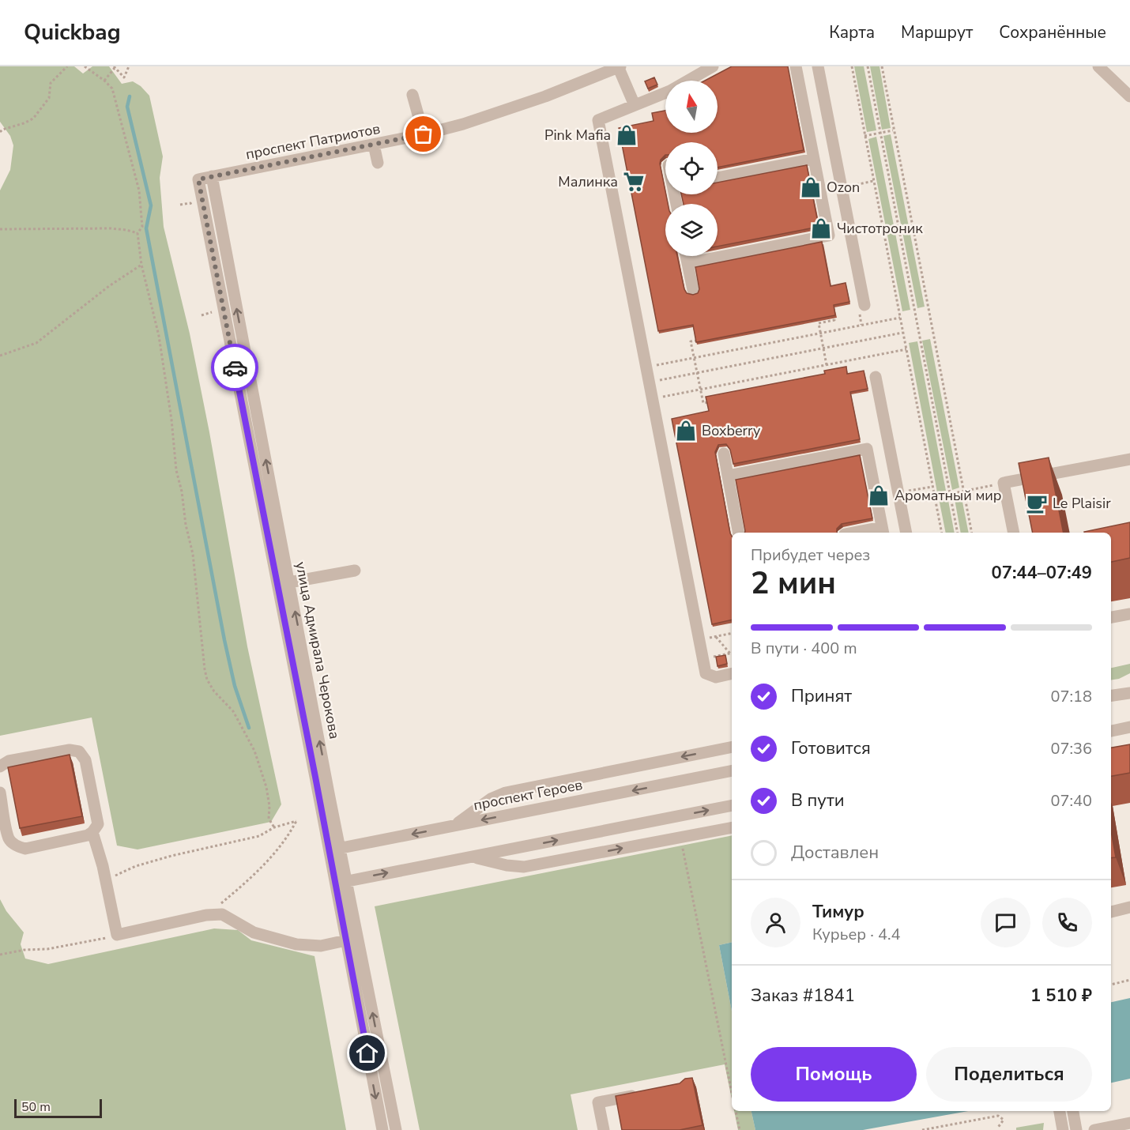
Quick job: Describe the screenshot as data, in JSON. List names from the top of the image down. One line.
{"streets":{"street":["проспект Патриотов","улица Адмирала Черокова","проспект Героев"]},"crossings":[["проспект Патриотов","улица Адмирала Черокова"],["улица Адмирала Черокова","проспект Героев"]],"places":{"shop":["Pink Mafia","Ozon","Чистотроник","Boxberry","Ароматный мир"],"supermarket":["Малинка"],"cafe":["Le Plaisir"]},"scale_bar":"50 m","north":"top","page":{"header":"Quickbag","nav":["Карта","Маршрут","Сохранённые"],"heading":["2 мин","Прибудет через","07:44–07:49"],"panel":["Тимур","Курьер · 4.4","Заказ #1841","1 510 ₽"],"bar":"В пути · 400 m","list":[["Принят","07:18"],["Готовится","07:36"],["В пути","07:40"],"Доставлен"],"buttons":["Помощь","Поделиться"],"scale":"50 m"}}
